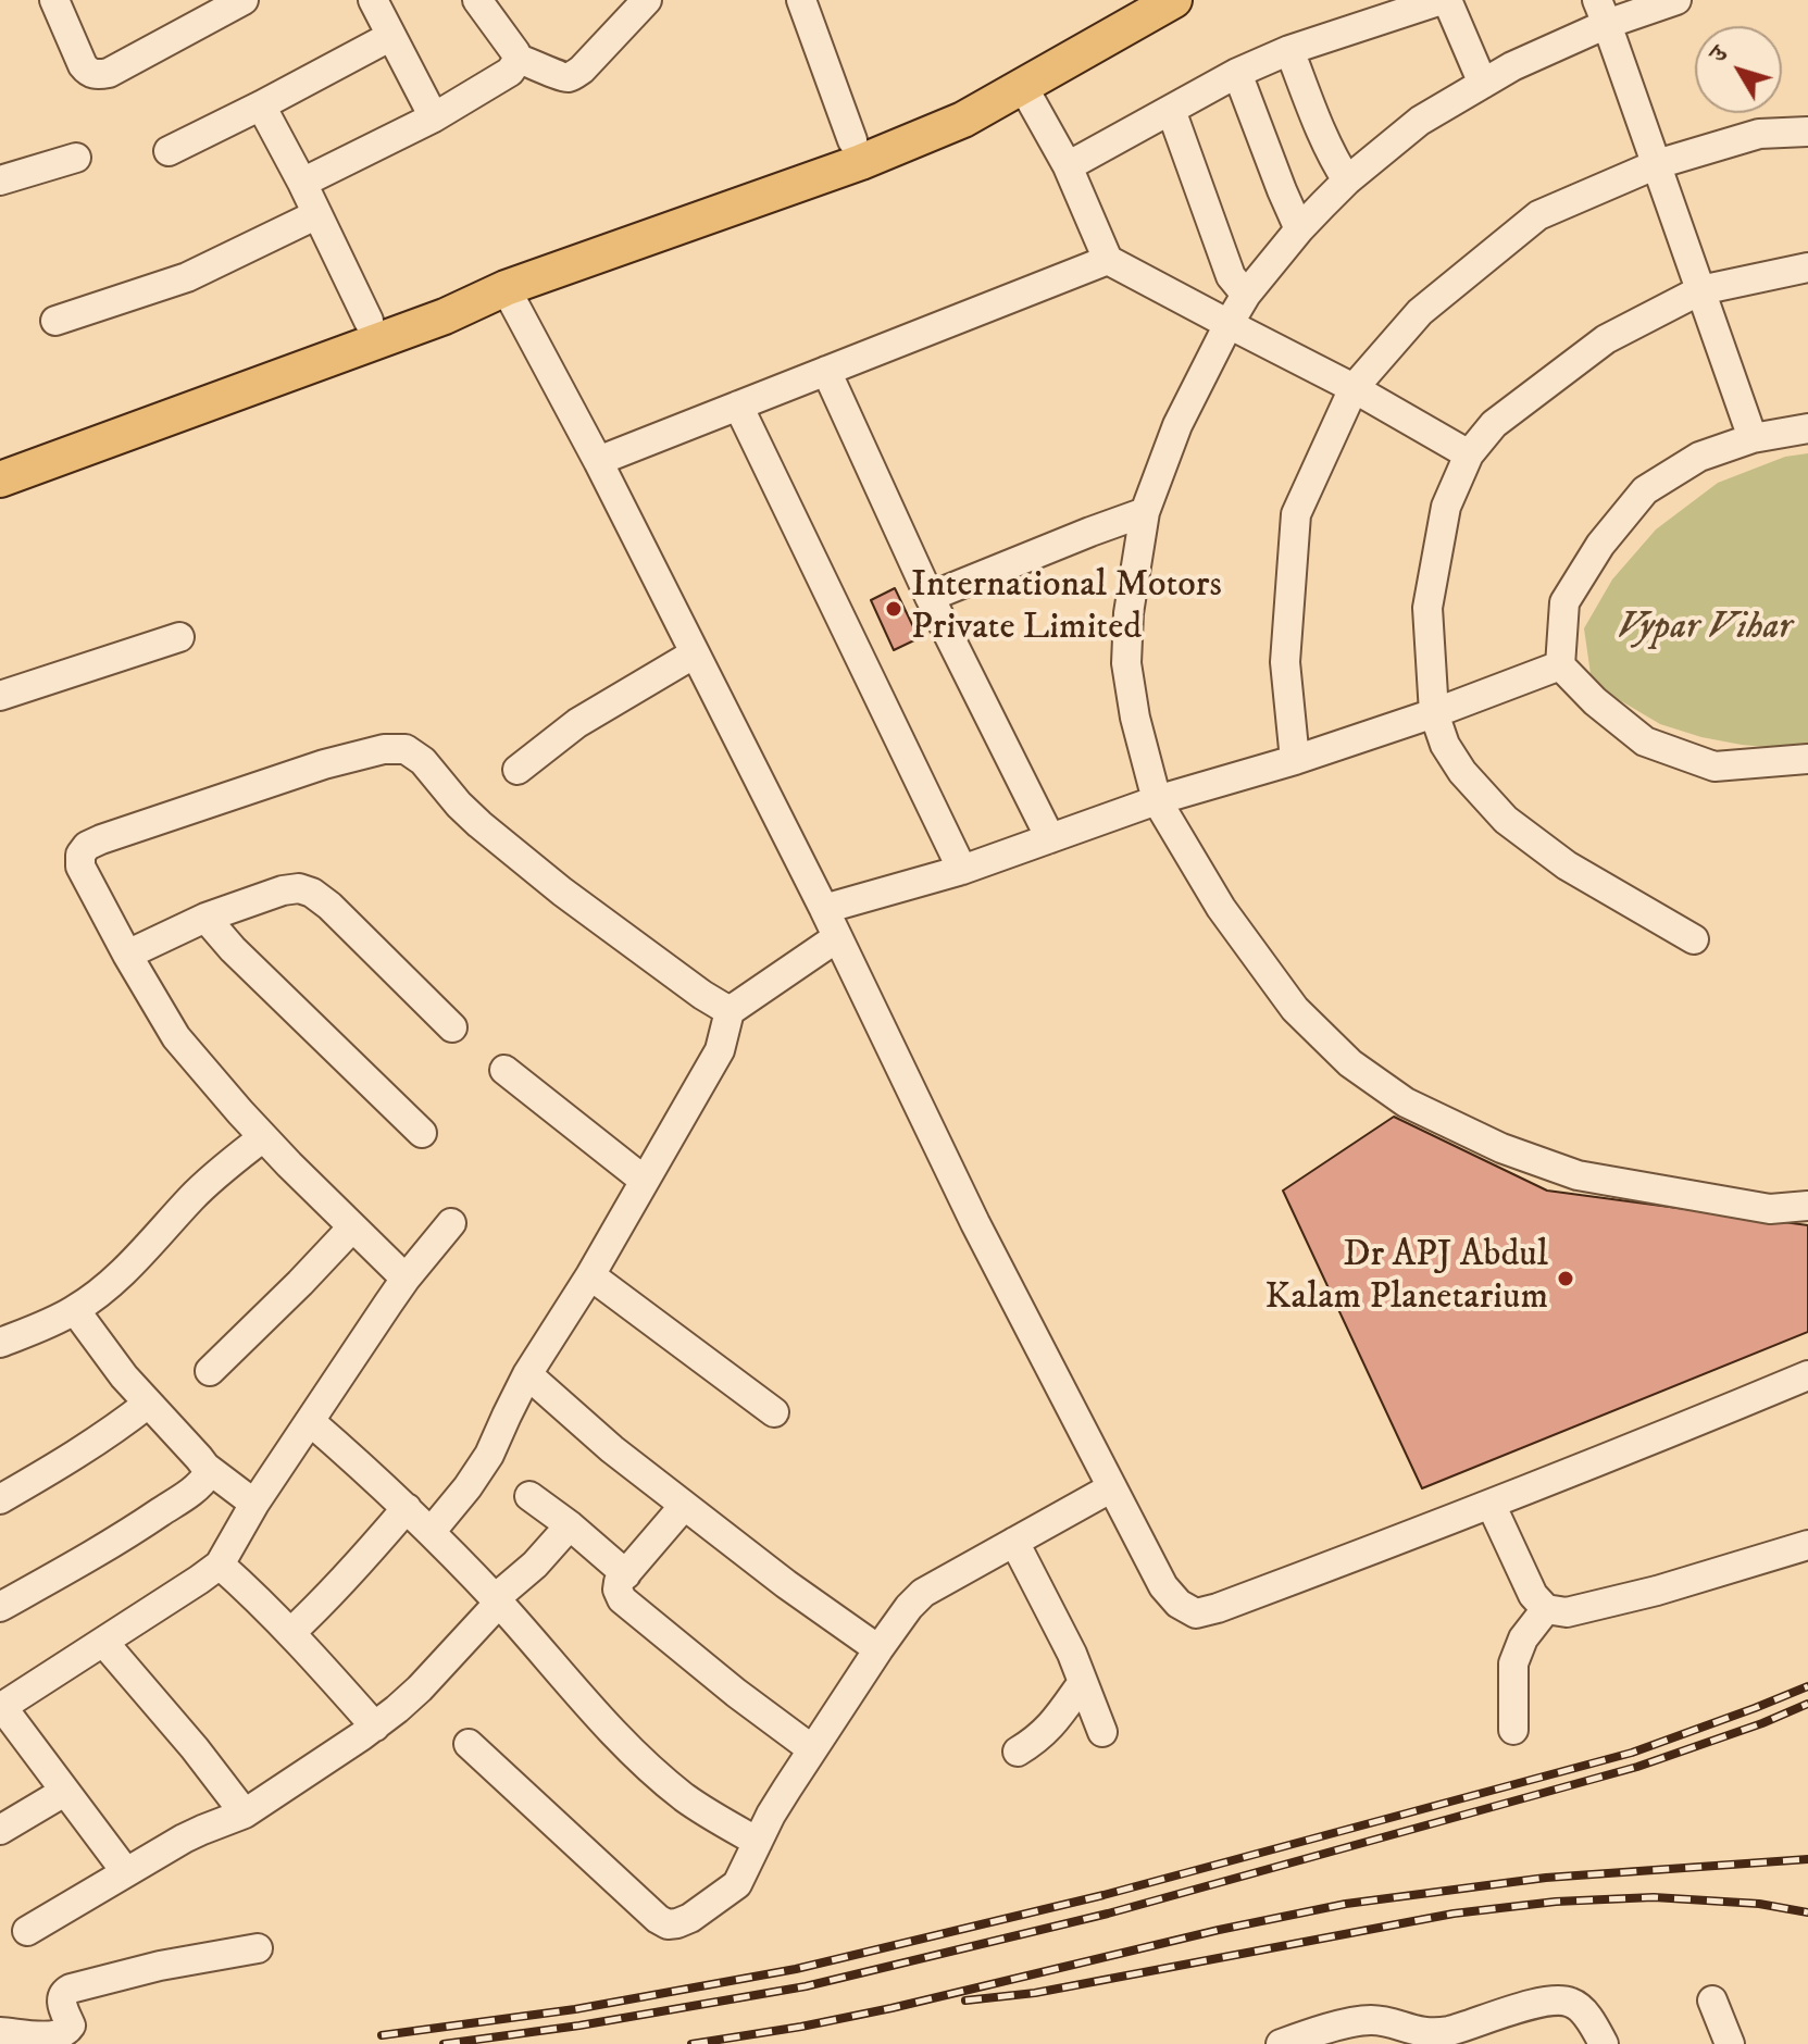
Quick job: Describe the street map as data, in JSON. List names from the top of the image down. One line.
{"parks":["Vypar Vihar"],"places":["International Motors Private Limited","Dr APJ Abdul Kalam Planetarium"],"north":"top left"}
